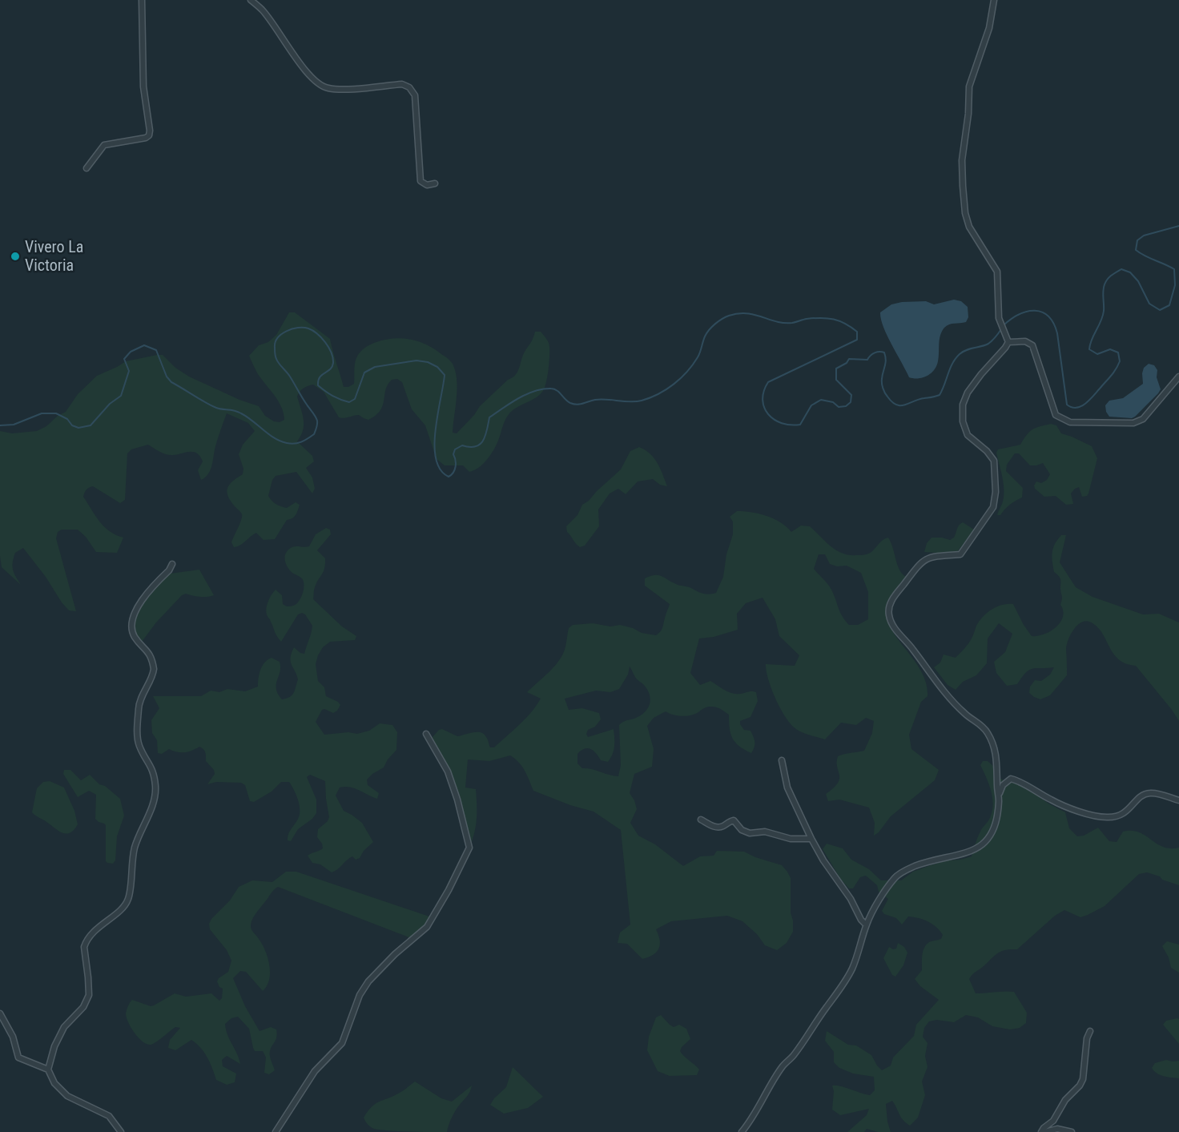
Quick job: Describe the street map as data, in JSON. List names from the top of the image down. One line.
{"places":["Vivero La Victoria"]}
